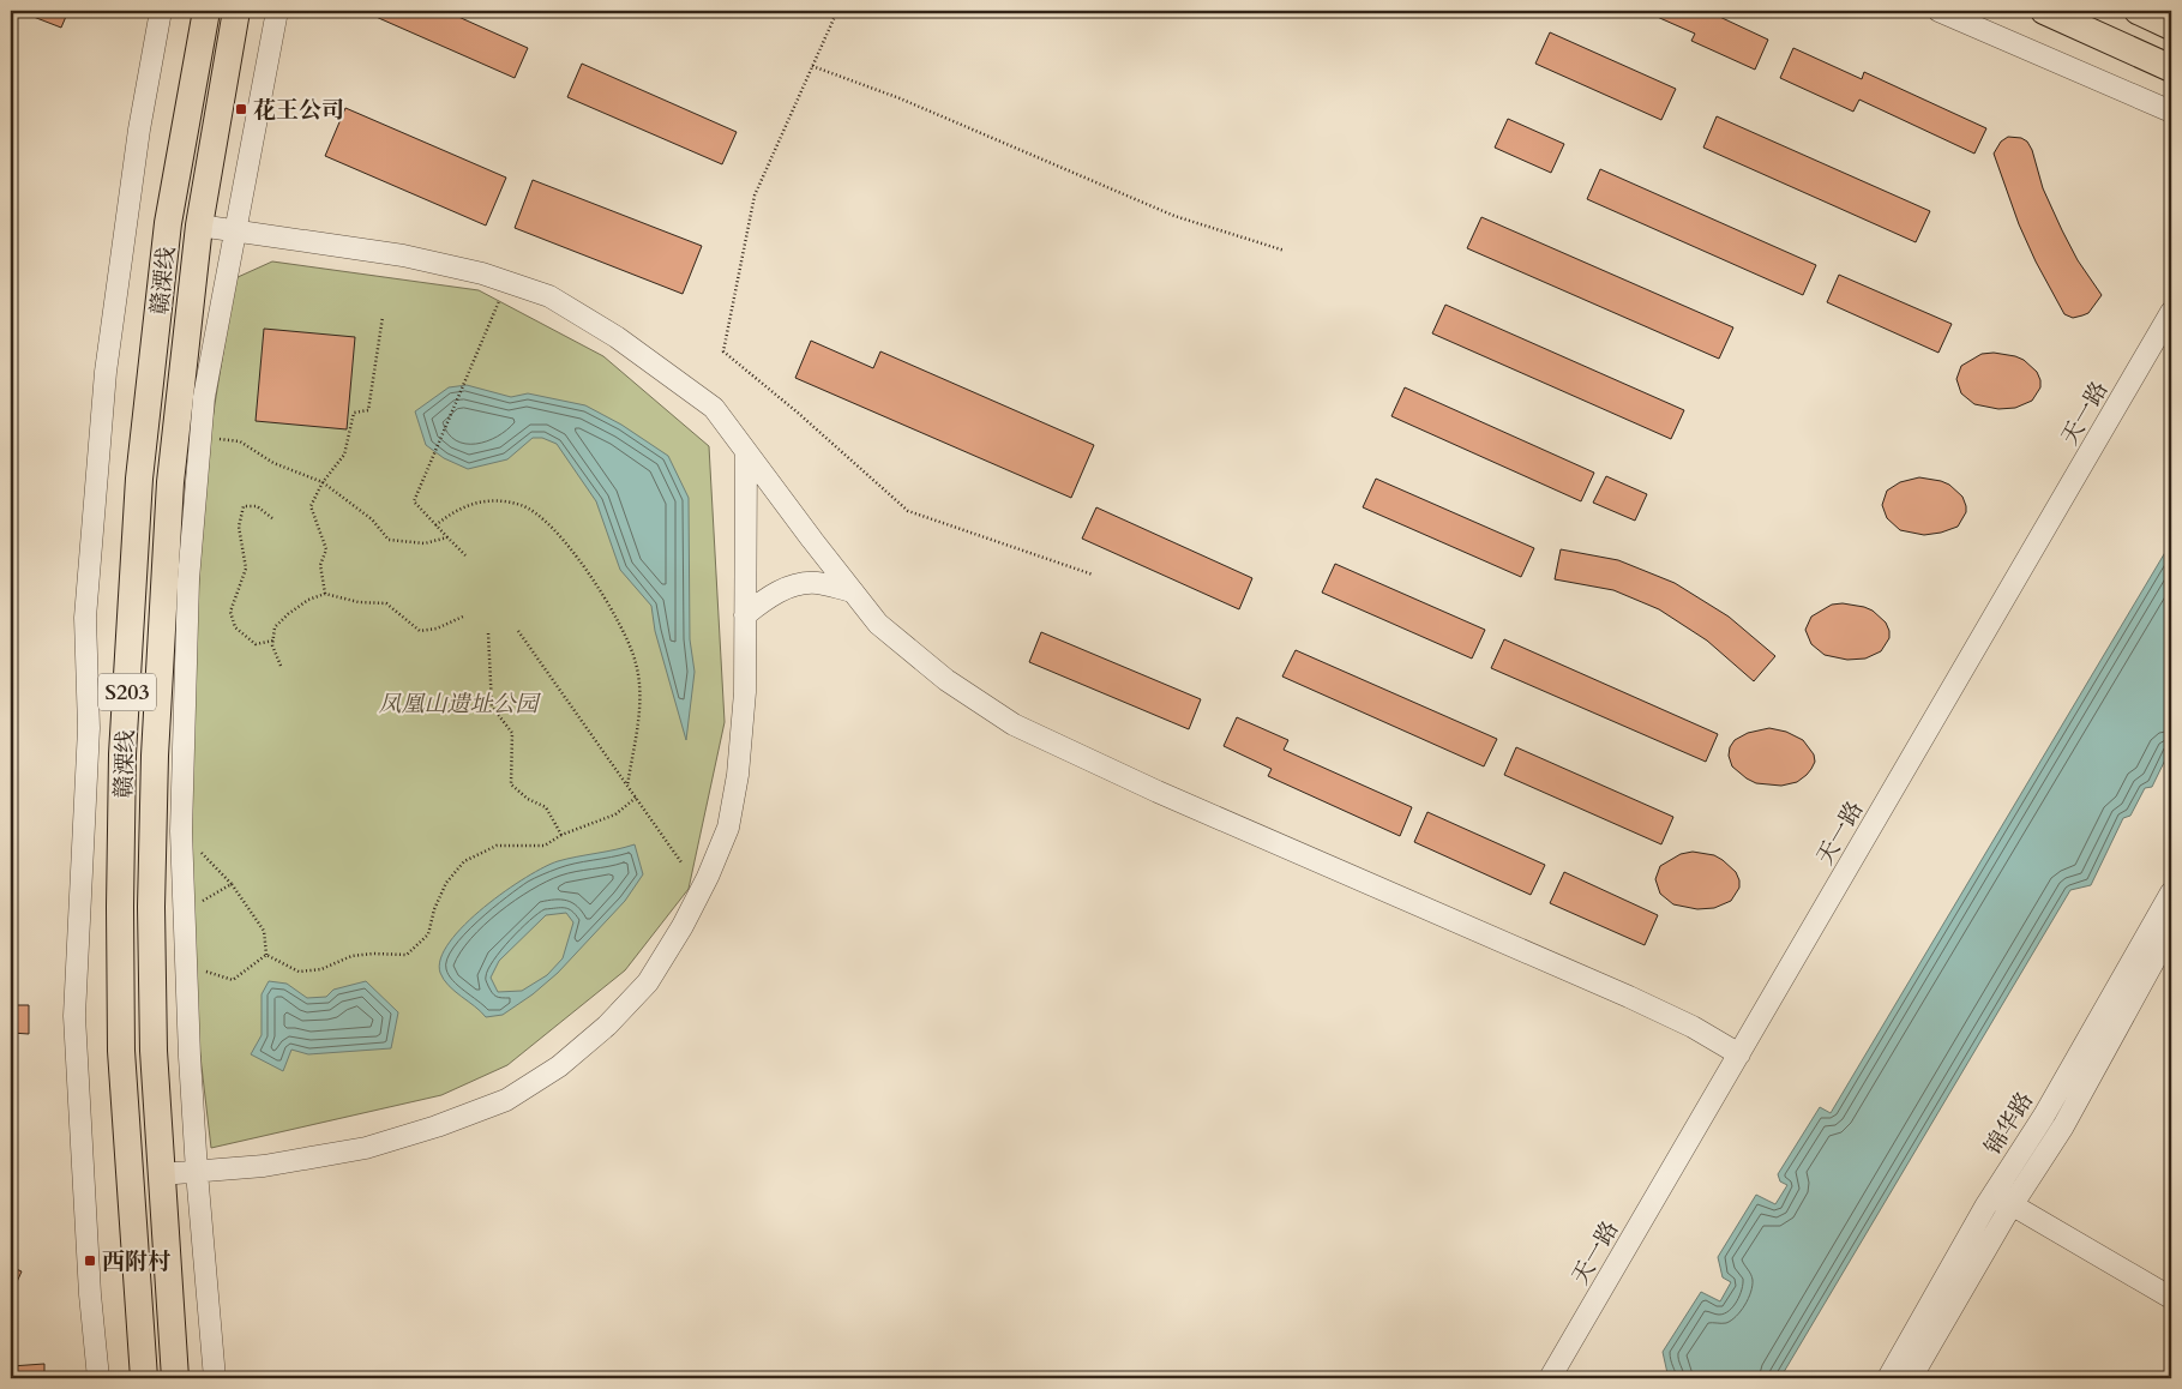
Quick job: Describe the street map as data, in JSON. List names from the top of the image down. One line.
{"streets":{"main road":["赣溧线","S203"],"street":["天一路","锦华路"]},"parks":["凤凰山遗址公园"],"places":{"transit":["花王公司","西附村"]}}
